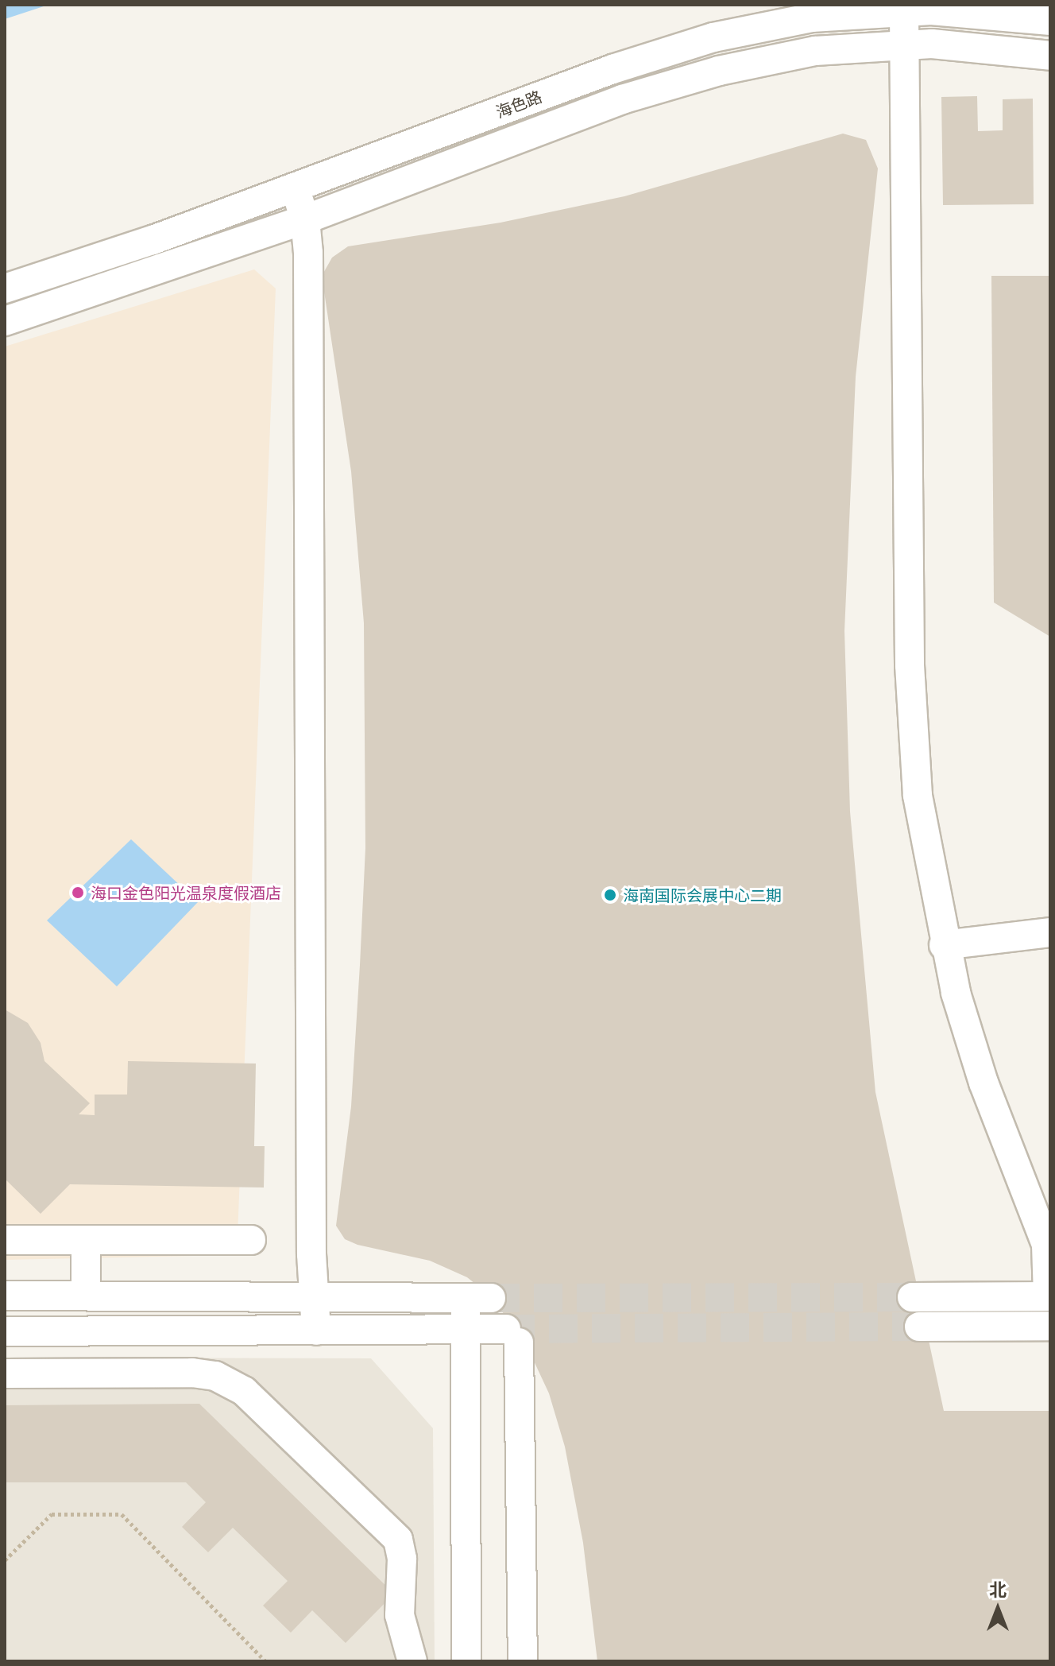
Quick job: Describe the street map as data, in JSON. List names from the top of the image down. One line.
{"streets":{"street":["海色路"]},"places":["海口金色阳光温泉度假酒店","海南国际会展中心二期"],"north":"top"}
